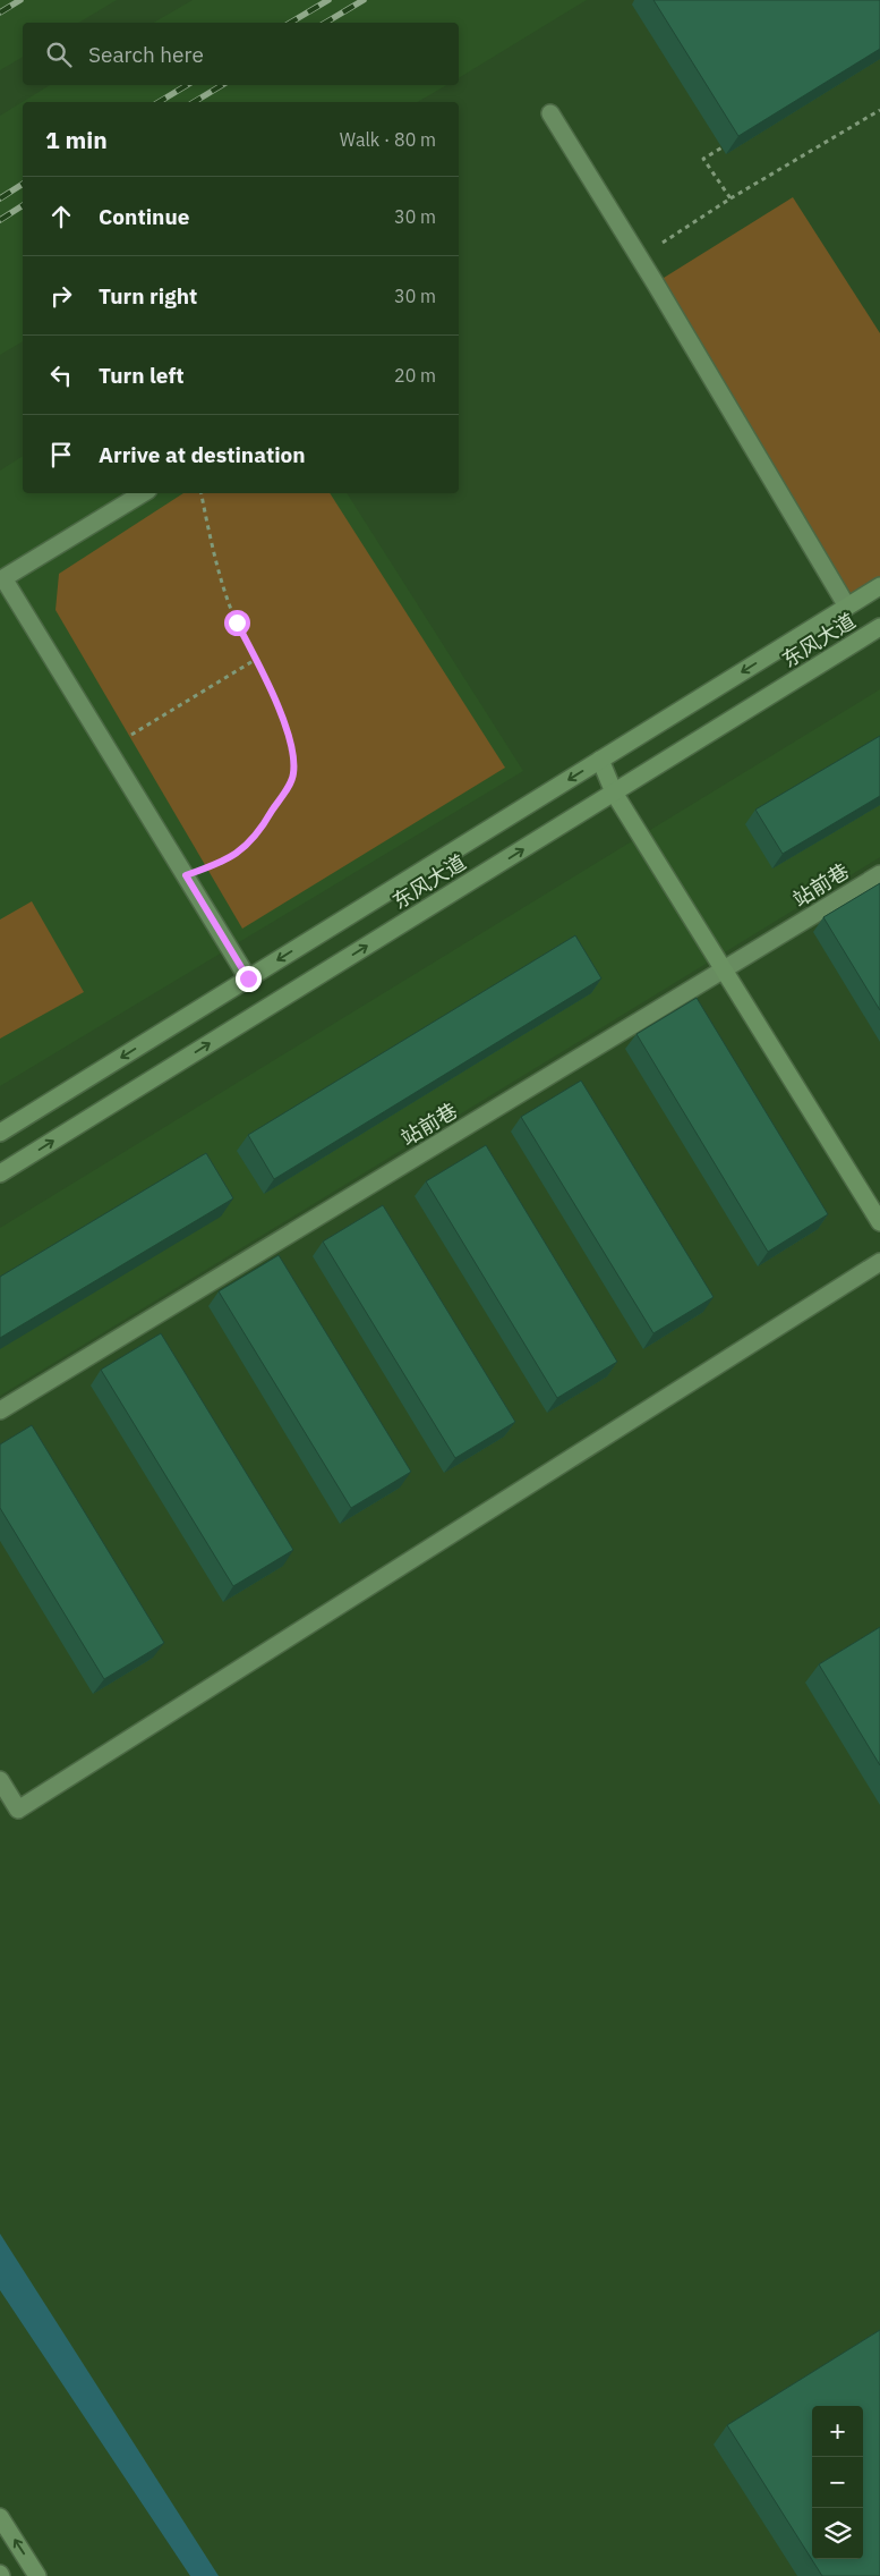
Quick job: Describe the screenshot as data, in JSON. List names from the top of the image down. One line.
{"streets":{"main road":["东风大道"],"street":["站前巷"]},"page":{"search":"Search here","heading":["1 min","Walk · 80 m"],"list":[["Continue","30 m"],["Turn right","30 m"],["Turn left","20 m"],"Arrive at destination"],"map_buttons":["+","−"]}}
